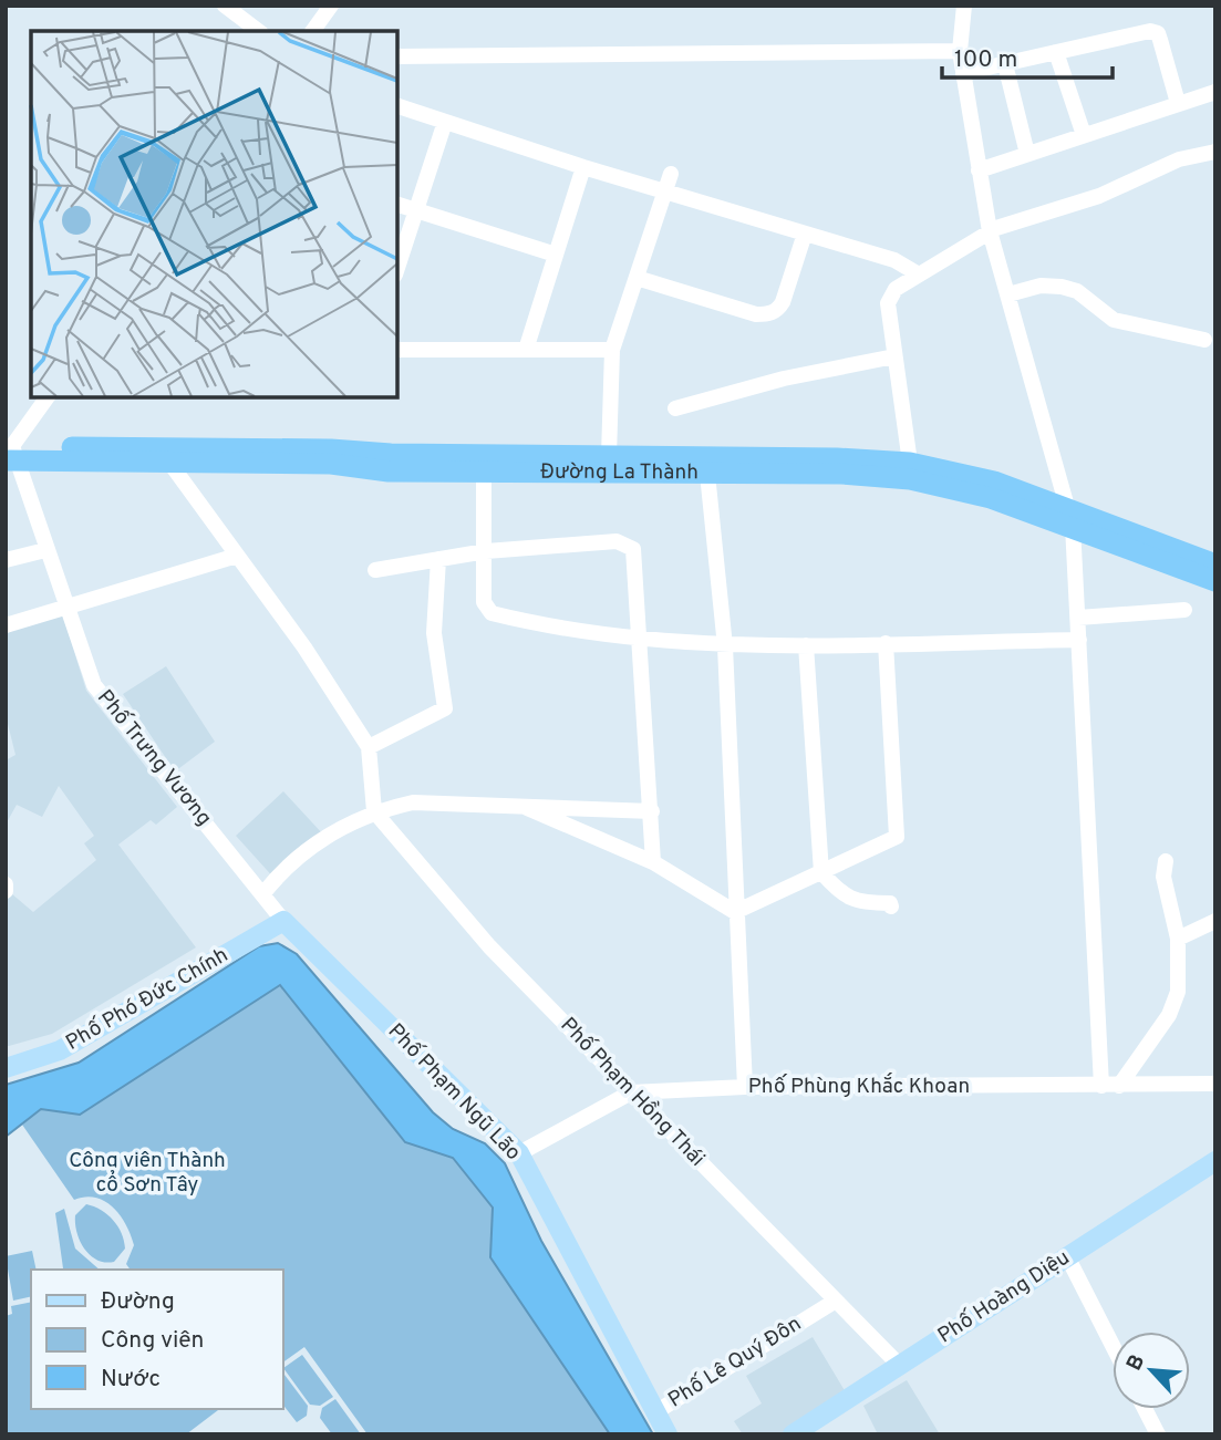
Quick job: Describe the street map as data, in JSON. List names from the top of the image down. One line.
{"streets":{"highway":["Đường La Thành"],"main road":["Phố Phó Đức Chính","Phố Phạm Ngũ Lão","Phố Hoàng Diệu","Phố Lê Quý Đôn"],"street":["Phố Trưng Vương","Phố Phùng Khắc Khoan","Phố Phạm Hồng Thái"]},"crossings":[["Đường La Thành","Phố Trưng Vương"],["Phố Trưng Vương","Phố Phó Đức Chính"],["Phố Trưng Vương","Phố Phạm Ngũ Lão"],["Phố Phó Đức Chính","Phố Phạm Ngũ Lão"],["Phố Phùng Khắc Khoan","Phố Phạm Ngũ Lão"],["Phố Phùng Khắc Khoan","Phố Phạm Hồng Thái"],["Phố Phạm Ngũ Lão","Phố Lê Quý Đôn"],["Phố Phạm Hồng Thái","Phố Hoàng Diệu"],["Phố Phạm Hồng Thái","Phố Lê Quý Đôn"]],"parks":["Công viên Thành cổ Sơn Tây"],"legend":["Đường","Công viên","Nước"],"scale_bar":"100 m","north":"top left"}
